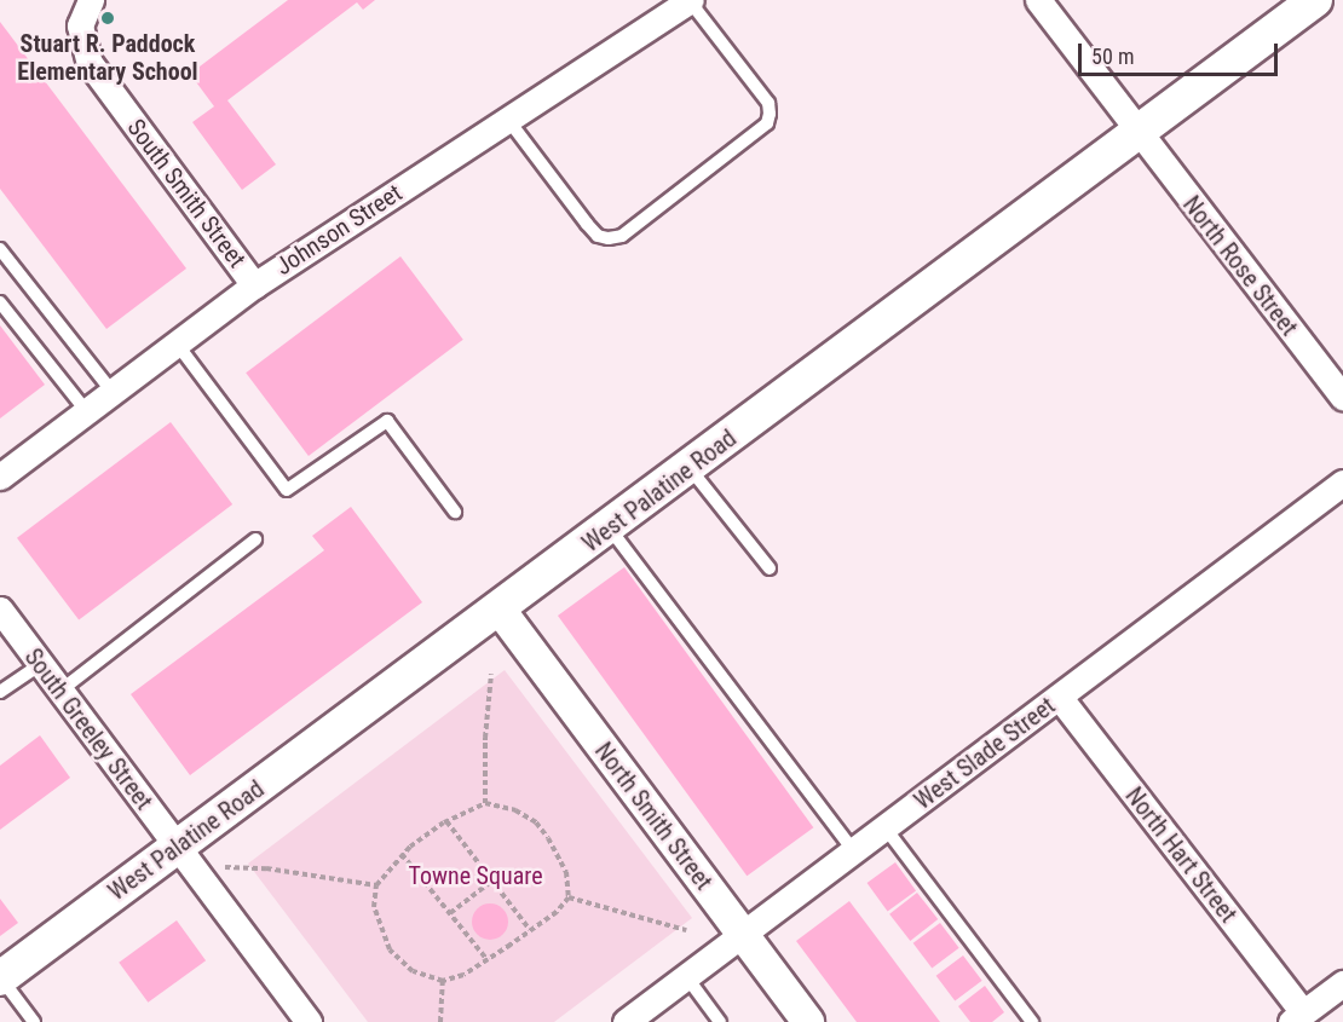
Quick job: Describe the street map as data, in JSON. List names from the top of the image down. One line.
{"streets":{"main road":["West Palatine Road"],"street":["South Smith Street","Johnson Street","North Rose Street","South Greeley Street","West Slade Street","North Smith Street","North Hart Street"]},"crossings":[["South Smith Street","Johnson Street"],["North Rose Street","West Palatine Road"],["West Palatine Road","South Greeley Street"],["West Palatine Road","North Smith Street"],["West Slade Street","North Smith Street"],["West Slade Street","North Hart Street"]],"parks":["Towne Square"],"places":["Stuart R. Paddock Elementary School"],"scale_bar":"50 m"}
